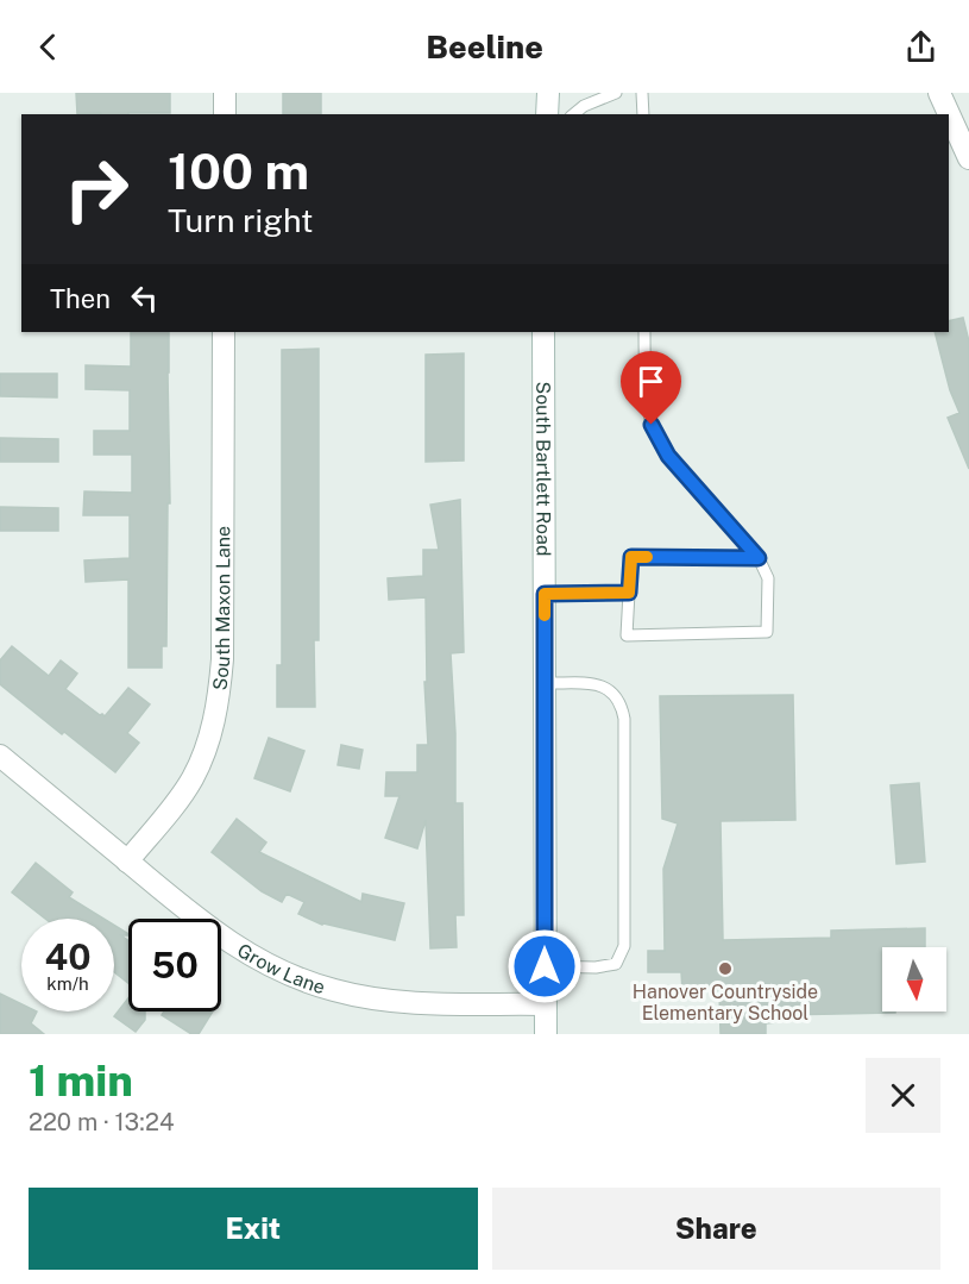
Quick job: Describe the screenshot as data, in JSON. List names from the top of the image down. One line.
{"streets":{"street":["South Bartlett Road","South Maxon Lane","Grow Lane"]},"crossings":[["South Bartlett Road","Grow Lane"],["South Maxon Lane","Grow Lane"]],"places":["Hanover Countryside Elementary School"],"north":"bottom","page":{"header":"Beeline","turn":["100 m","Turn right"],"then":"Then","speed":"40 km/h","limit":"50","heading":["1 min","220 m · 13:24"],"buttons":["Exit","Share"]}}
